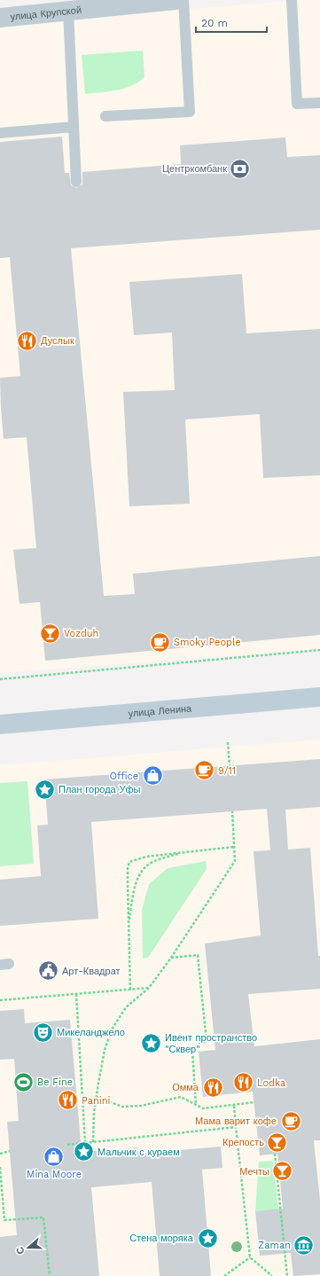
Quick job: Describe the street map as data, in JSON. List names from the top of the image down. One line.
{"streets":{"main road":["улица Ленина"],"street":["улица Крупской"]},"places":{"bank":["Центркомбанк"],"restaurant":["Дуслык","Lodka","Омма","Panini"],"bar":["Vozduh","Крепость","Мечты"],"cafe":["Smoky People","9/11","Мама варит кофе"],"shop":["Office","Mina Moore"],"place":["План города Уфы","Ивент пространство \"Сквер\"","Мальчик с кураем","Стена моряка"],"public building":["Арт-Квадрат"],"theatre":["Микеланджело"],"sports":["Be Fine"],"museum":["Zaman"]},"scale_bar":"20 m","north":"left"}
